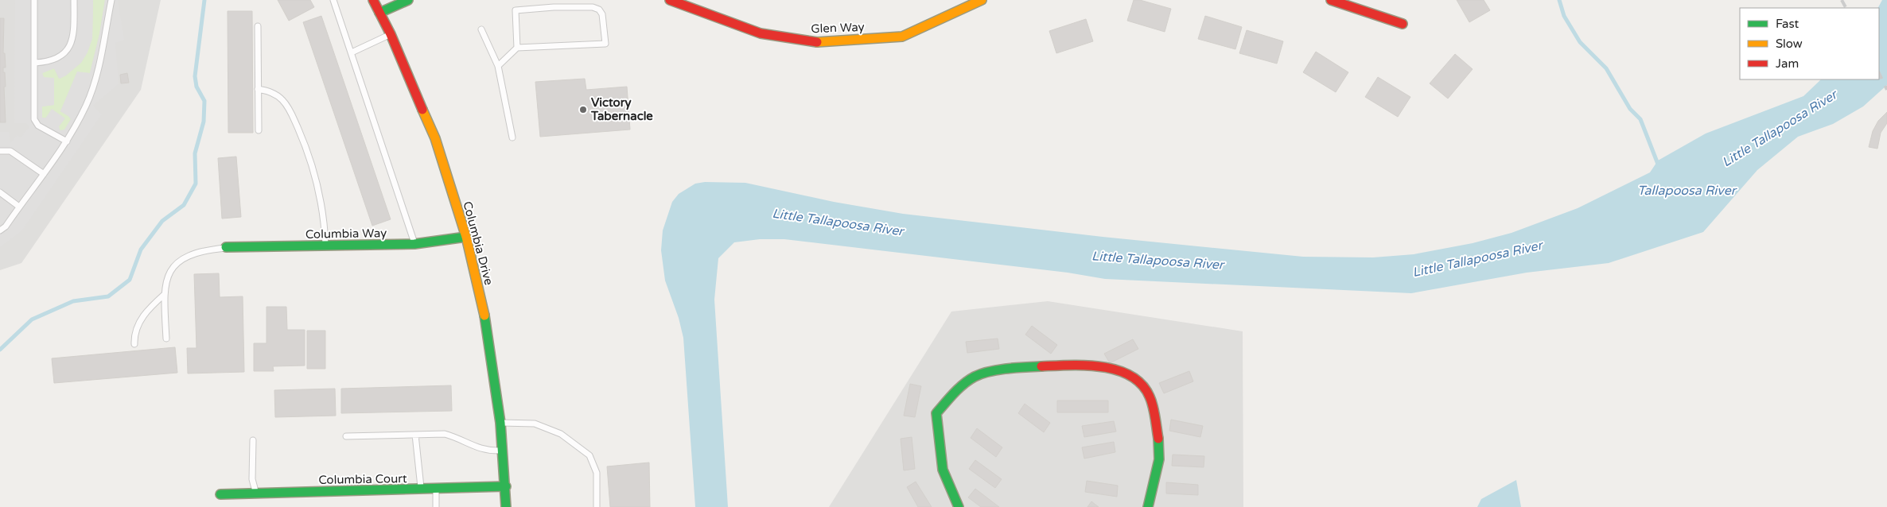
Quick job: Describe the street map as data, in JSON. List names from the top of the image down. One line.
{"streets":{"street":["Glen Way","Columbia Way","Columbia Drive","Columbia Court"]},"crossings":[["Columbia Way","Columbia Drive"],["Columbia Drive","Columbia Court"]],"water":["Little Tallapoosa River","Tallapoosa River"],"places":["Victory Tabernacle"],"legend":["Fast","Slow","Jam"]}
